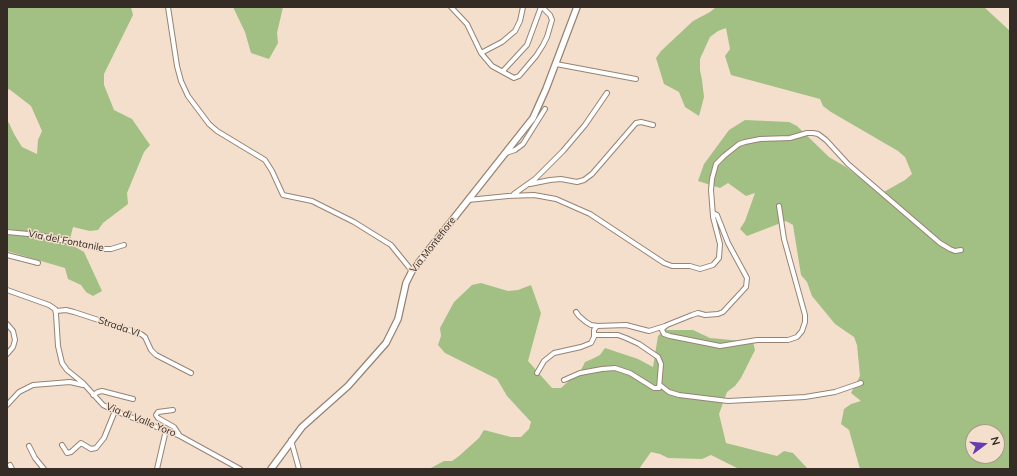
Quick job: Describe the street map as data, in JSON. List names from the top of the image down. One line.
{"streets":{"main road":["Via Montefiore"],"street":["Via del Fontanile","Strada VI","Via di Valle Yoro"]},"crossings":[["Strada VI","Via di Valle Yoro"]],"north":"right"}
